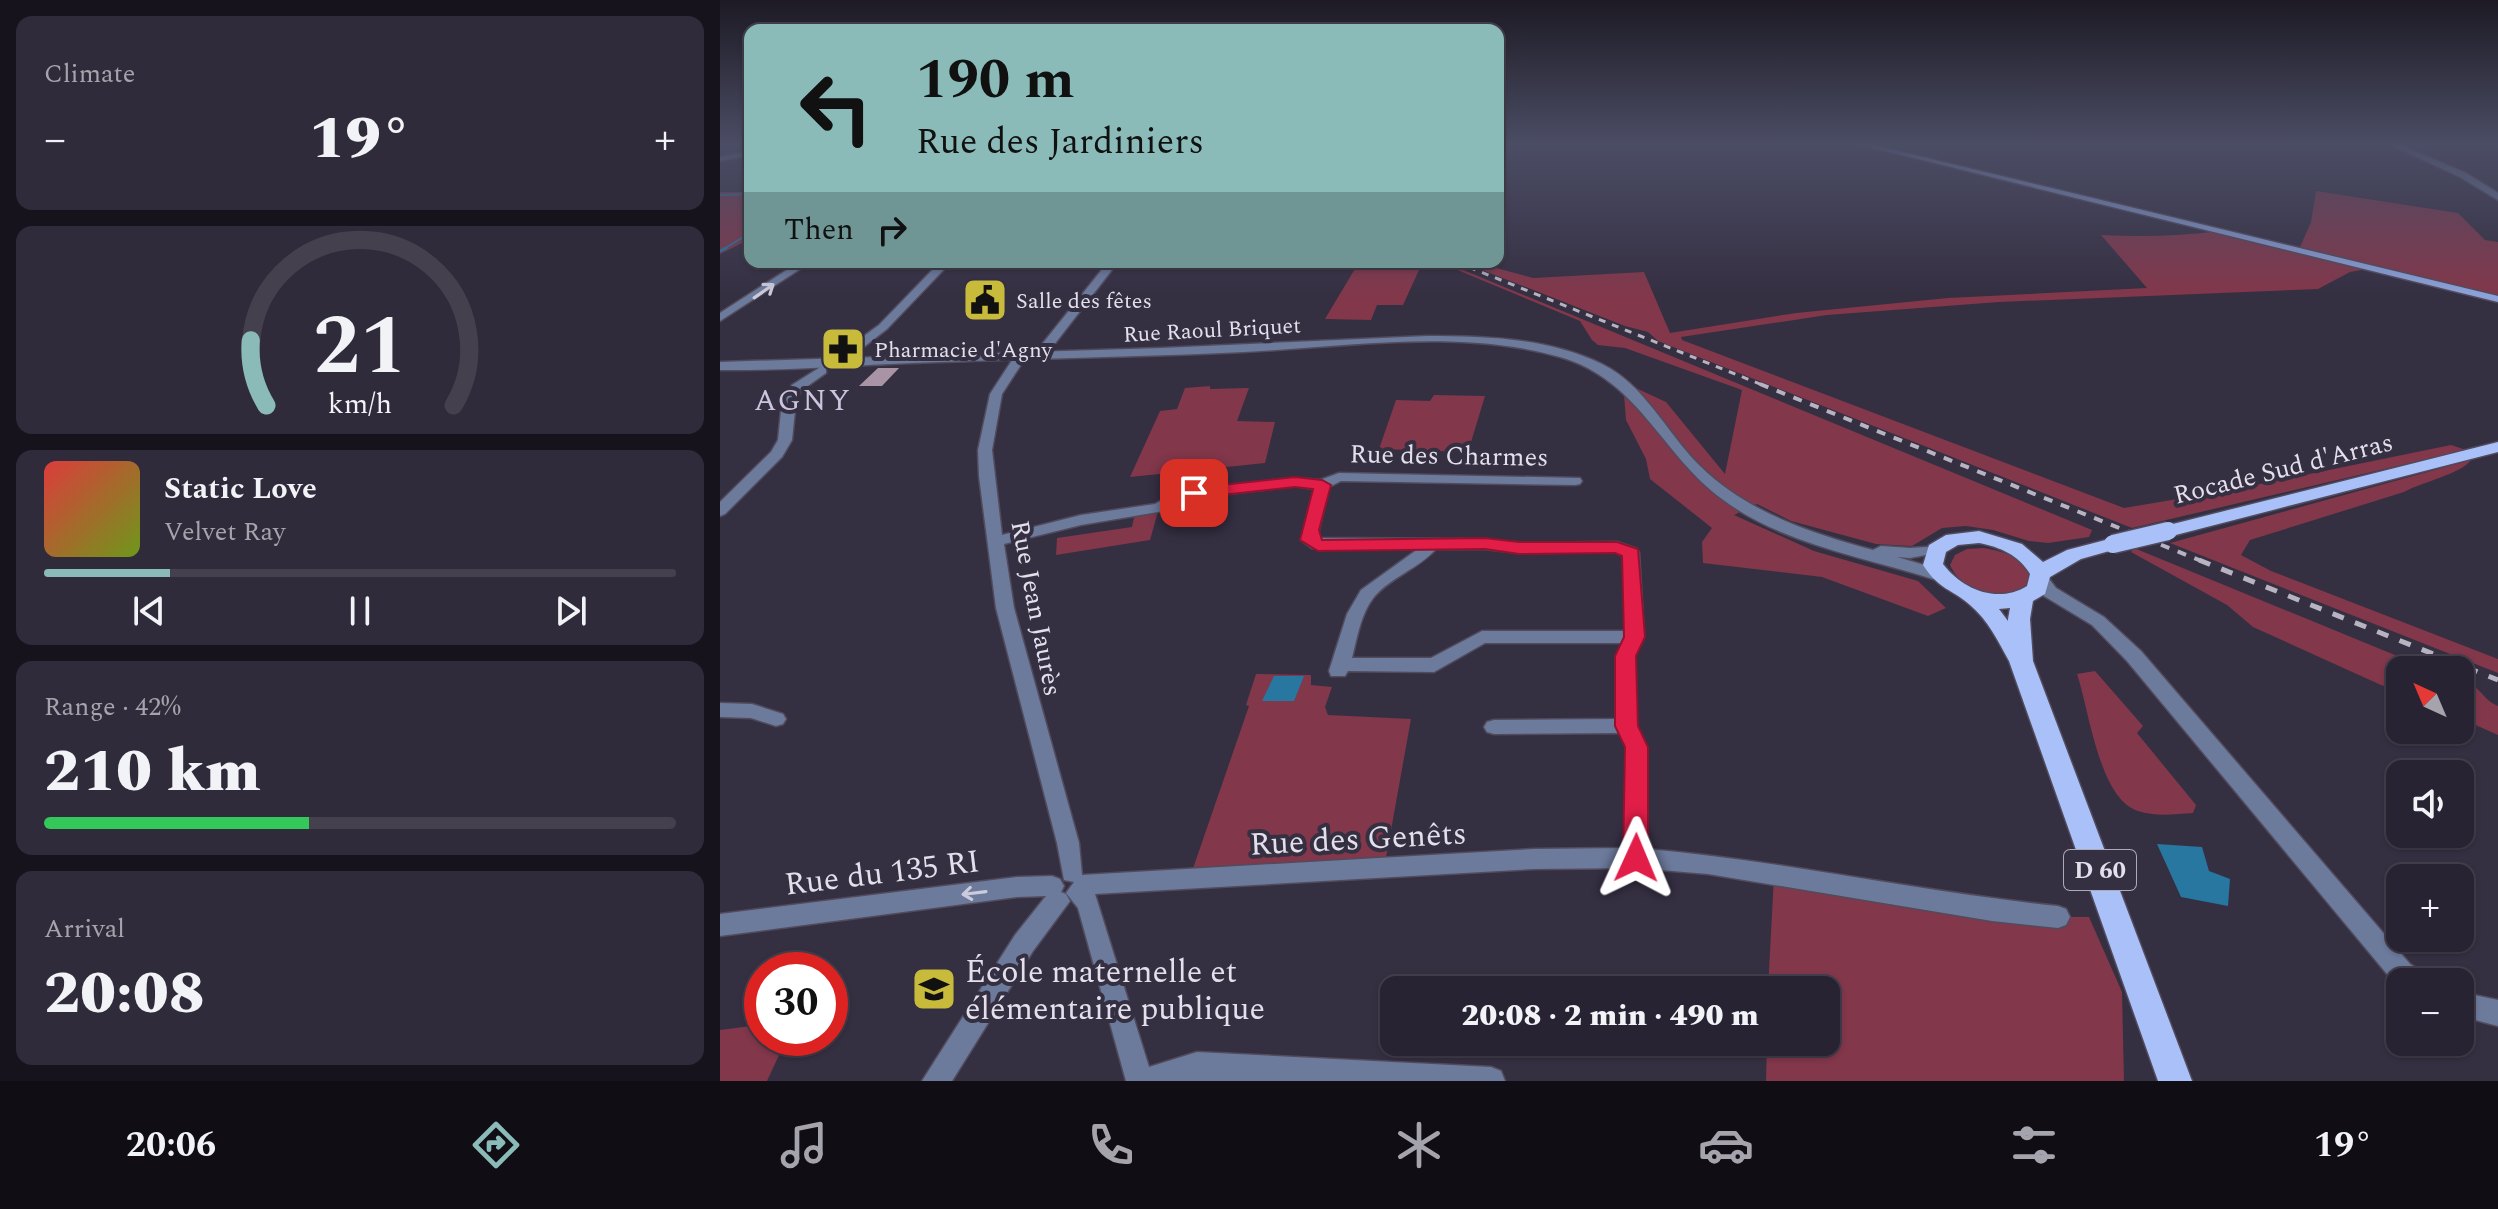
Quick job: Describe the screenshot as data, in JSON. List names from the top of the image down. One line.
{"streets":{"main road":["Rocade Sud d'Arras","D 60"],"street":["Rue Raoul Briquet","Rue des Charmes","Rue Jean Jaurès","Rue des Genêts","Rue du 135 RI"]},"crossings":[["Rue Raoul Briquet","Rue Jean Jaurès"],["Rue des Charmes","Rue Jean Jaurès"],["Rocade Sud d'Arras","D 60"],["Rue Jean Jaurès","Rue des Genêts"],["Rue Jean Jaurès","Rue du 135 RI"],["Rue des Genêts","Rue du 135 RI"]],"one_way":["Rue du 135 RI"],"districts":["AGNY"],"places":{"public building":["Salle des fêtes"],"pharmacy":["Pharmacie d'Agny"],"school or university":["École maternelle et élémentaire publique"]},"north":"top left","page":{"tile":["Climate",["Range · 42%","210 km"],["Arrival","20:08"]],"turn":["190 m","Rue des Jardiniers"],"heat":["−","19°","+"],"then":"Then","song":["Static Love","Velvet Ray"],"map_buttons":["+","−"],"limit":"30","trip":"20:08 · 2 min · 490 m","tabs":["20:06","19°"],"gauge":["21","km/h"]}}
